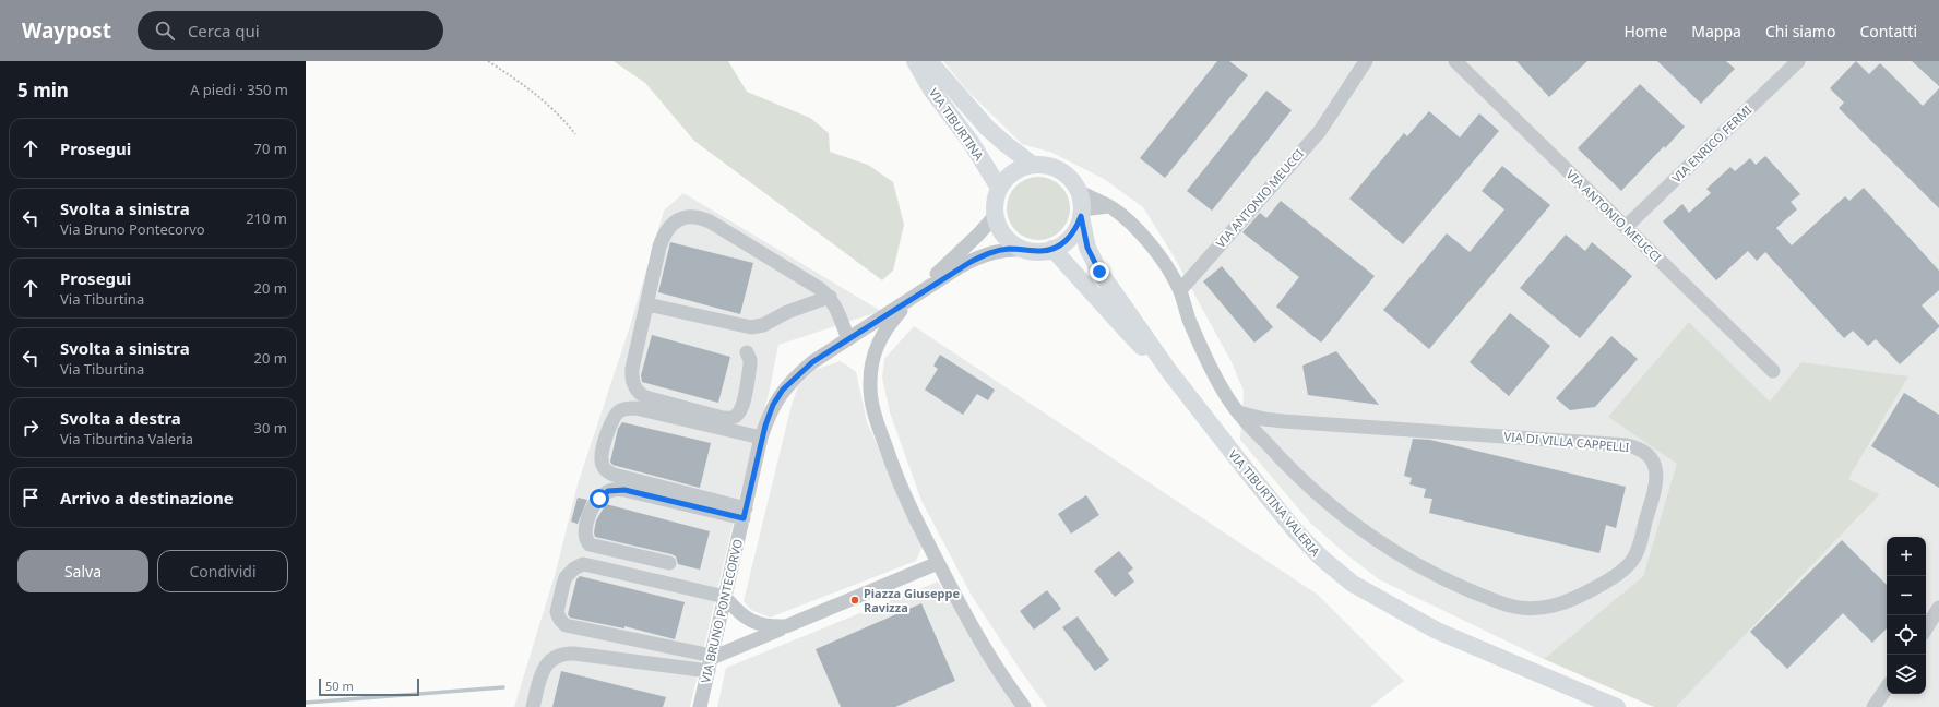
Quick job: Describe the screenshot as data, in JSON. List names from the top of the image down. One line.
{"streets":{"main road":["VIA TIBURTINA","VIA TIBURTINA VALERIA"],"street":["VIA ENRICO FERMI","VIA ANTONIO MEUCCI","VIA DI VILLA CAPPELLI","VIA BRUNO PONTECORVO"]},"crossings":[["VIA TIBURTINA","VIA DI VILLA CAPPELLI"],["VIA TIBURTINA","VIA TIBURTINA VALERIA"],["VIA TIBURTINA","VIA BRUNO PONTECORVO"],["VIA ENRICO FERMI","VIA ANTONIO MEUCCI"],["VIA ANTONIO MEUCCI","VIA DI VILLA CAPPELLI"],["VIA DI VILLA CAPPELLI","VIA TIBURTINA VALERIA"],["VIA DI VILLA CAPPELLI","VIA BRUNO PONTECORVO"],["VIA TIBURTINA VALERIA","VIA BRUNO PONTECORVO"]],"places":["Piazza Giuseppe Ravizza"],"scale_bar":"50 m","page":{"header":"Waypost","search":"Cerca qui","nav":["Home","Mappa","Chi siamo","Contatti"],"heading":["5 min","A piedi · 350 m"],"list":[["Prosegui","70 m"],["Svolta a sinistra","Via Bruno Pontecorvo","210 m"],["Prosegui","Via Tiburtina","20 m"],["Svolta a sinistra","Via Tiburtina","20 m"],["Svolta a destra","Via Tiburtina Valeria","30 m"],"Arrivo a destinazione"],"buttons":["Salva","Condividi"],"map_buttons":["+","−"],"scale":"50 m"}}
